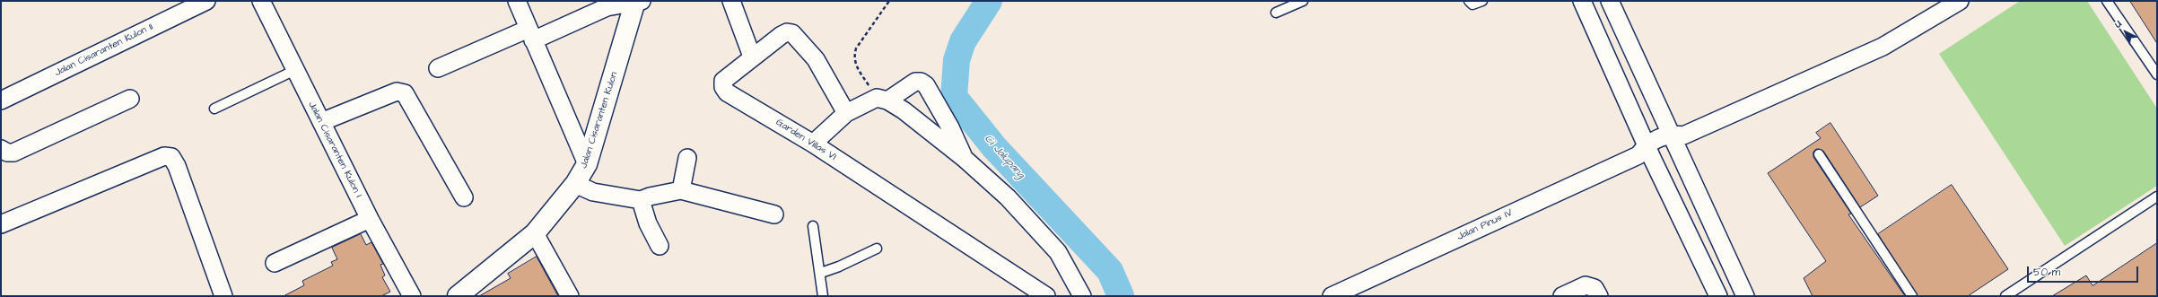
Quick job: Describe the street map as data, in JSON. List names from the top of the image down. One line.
{"streets":{"main road":["Jalan Cisaranten Kulon"],"street":["Jalan Cisaranten Kulon II","Garden Villas VI","Jalan Cisaranten Kulon I","Jalan Pinus IV"]},"water":["Ci Jalupang"],"scale_bar":"50 m","north":"top left"}
